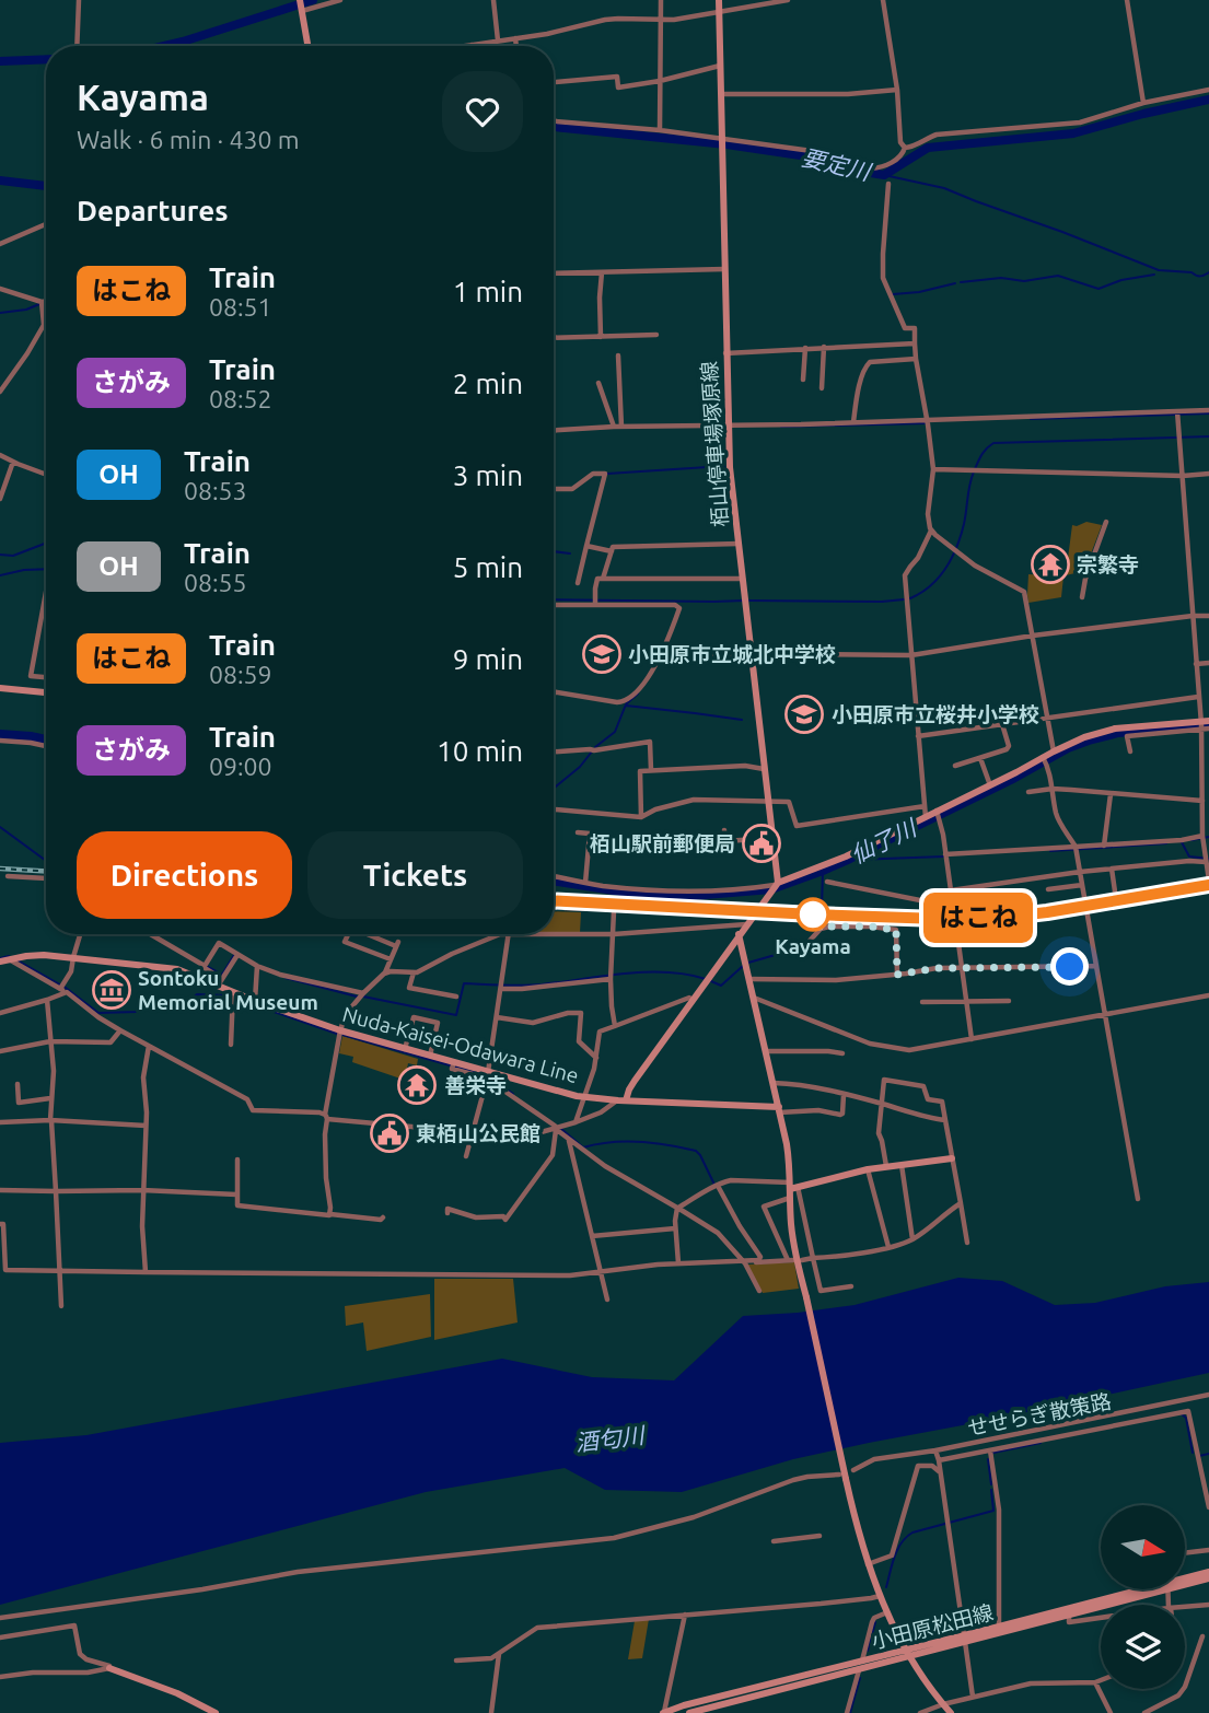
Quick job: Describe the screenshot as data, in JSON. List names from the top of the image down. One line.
{"streets":{"main road":["栢山停車場塚原線","Nuda-Kaisei-Odawara Line","小田原松田線"],"street":["せせらぎ散策路"]},"water":["要定川","仙了川","酒匂川"],"places":{"temple":["宗繁寺","善栄寺"],"school or university":["小田原市立城北中学校","小田原市立桜井小学校"],"public building":["栢山駅前郵便局","東栢山公民館"],"other":["Kayama"],"museum":["Sontoku Memorial Museum"]},"north":"right","page":{"on_map":"はこね","heading":[["Kayama","Walk · 6 min · 430 m"],"Departures"],"list":[{"mark":"はこね","name":"Train","note":"08:51","value":"1 min"},{"mark":"さがみ","name":"Train","note":"08:52","value":"2 min"},{"mark":"OH","name":"Train","note":"08:53","value":"3 min"},{"mark":"OH","name":"Train","note":"08:55","value":"5 min"},{"mark":"はこね","name":"Train","note":"08:59","value":"9 min"},{"mark":"さがみ","name":"Train","note":"09:00","value":"10 min"}],"buttons":["Directions","Tickets"]}}
